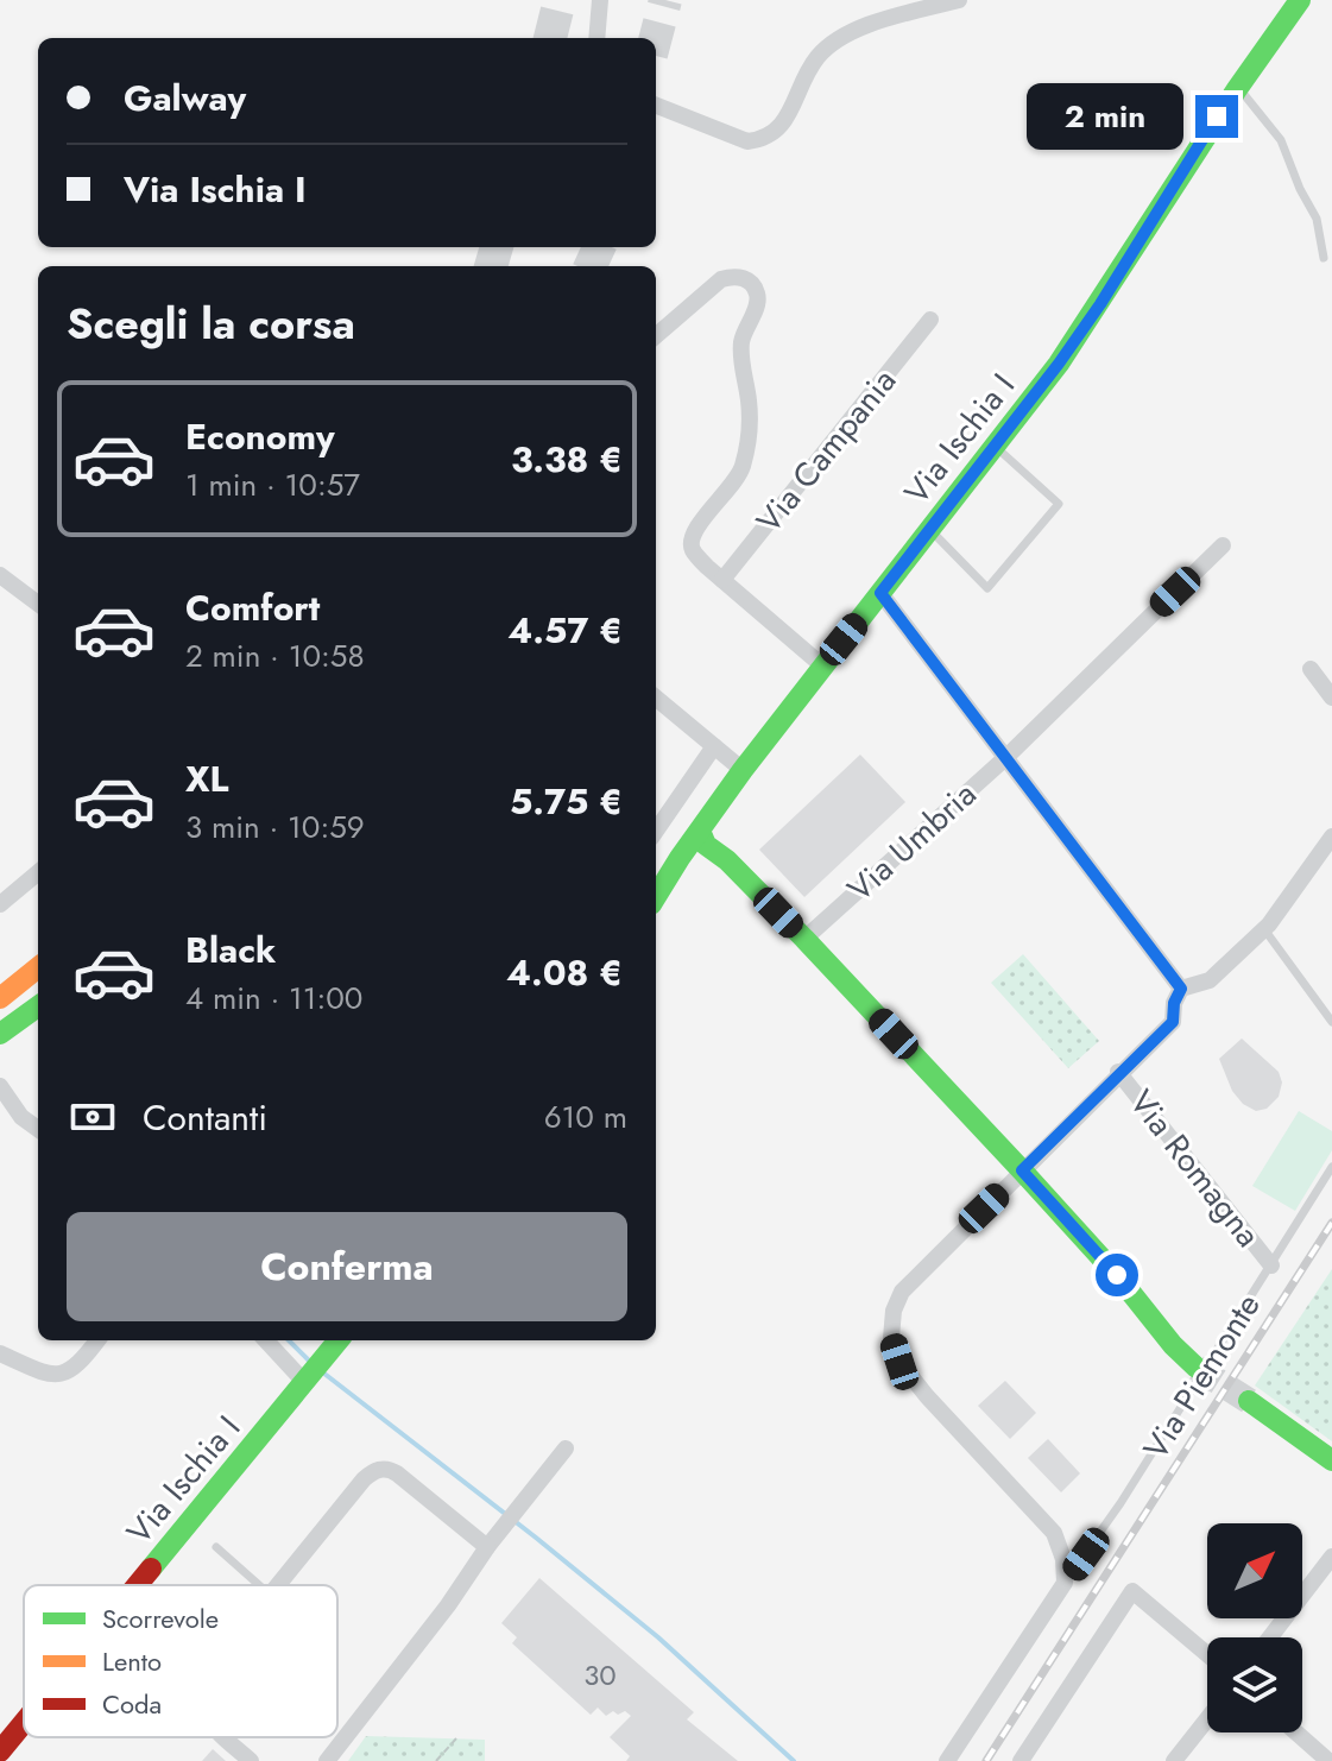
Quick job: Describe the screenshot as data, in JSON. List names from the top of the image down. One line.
{"streets":{"main road":["Via Ischia I"],"street":["Via Campania","Via Umbria","Via Romagna"],"lane":["Via Piemonte"]},"crossings":[["Via Romagna","Via Piemonte"]],"house_numbers":["30"],"legend":["Scorrevole","Lento","Coda"],"north":"top right","page":{"banner":["Galway","Via Ischia I"],"bubble":"2 min","heading":"Scegli la corsa","list":[{"name":"Economy","note":"1 min · 10:57","value":"3.38 €"},{"name":"Comfort","note":"2 min · 10:58","value":"4.57 €"},{"name":"XL","note":"3 min · 10:59","value":"5.75 €"},{"name":"Black","note":"4 min · 11:00","value":"4.08 €"}],"pay":["Contanti","610 m"],"buttons":"Conferma"}}
